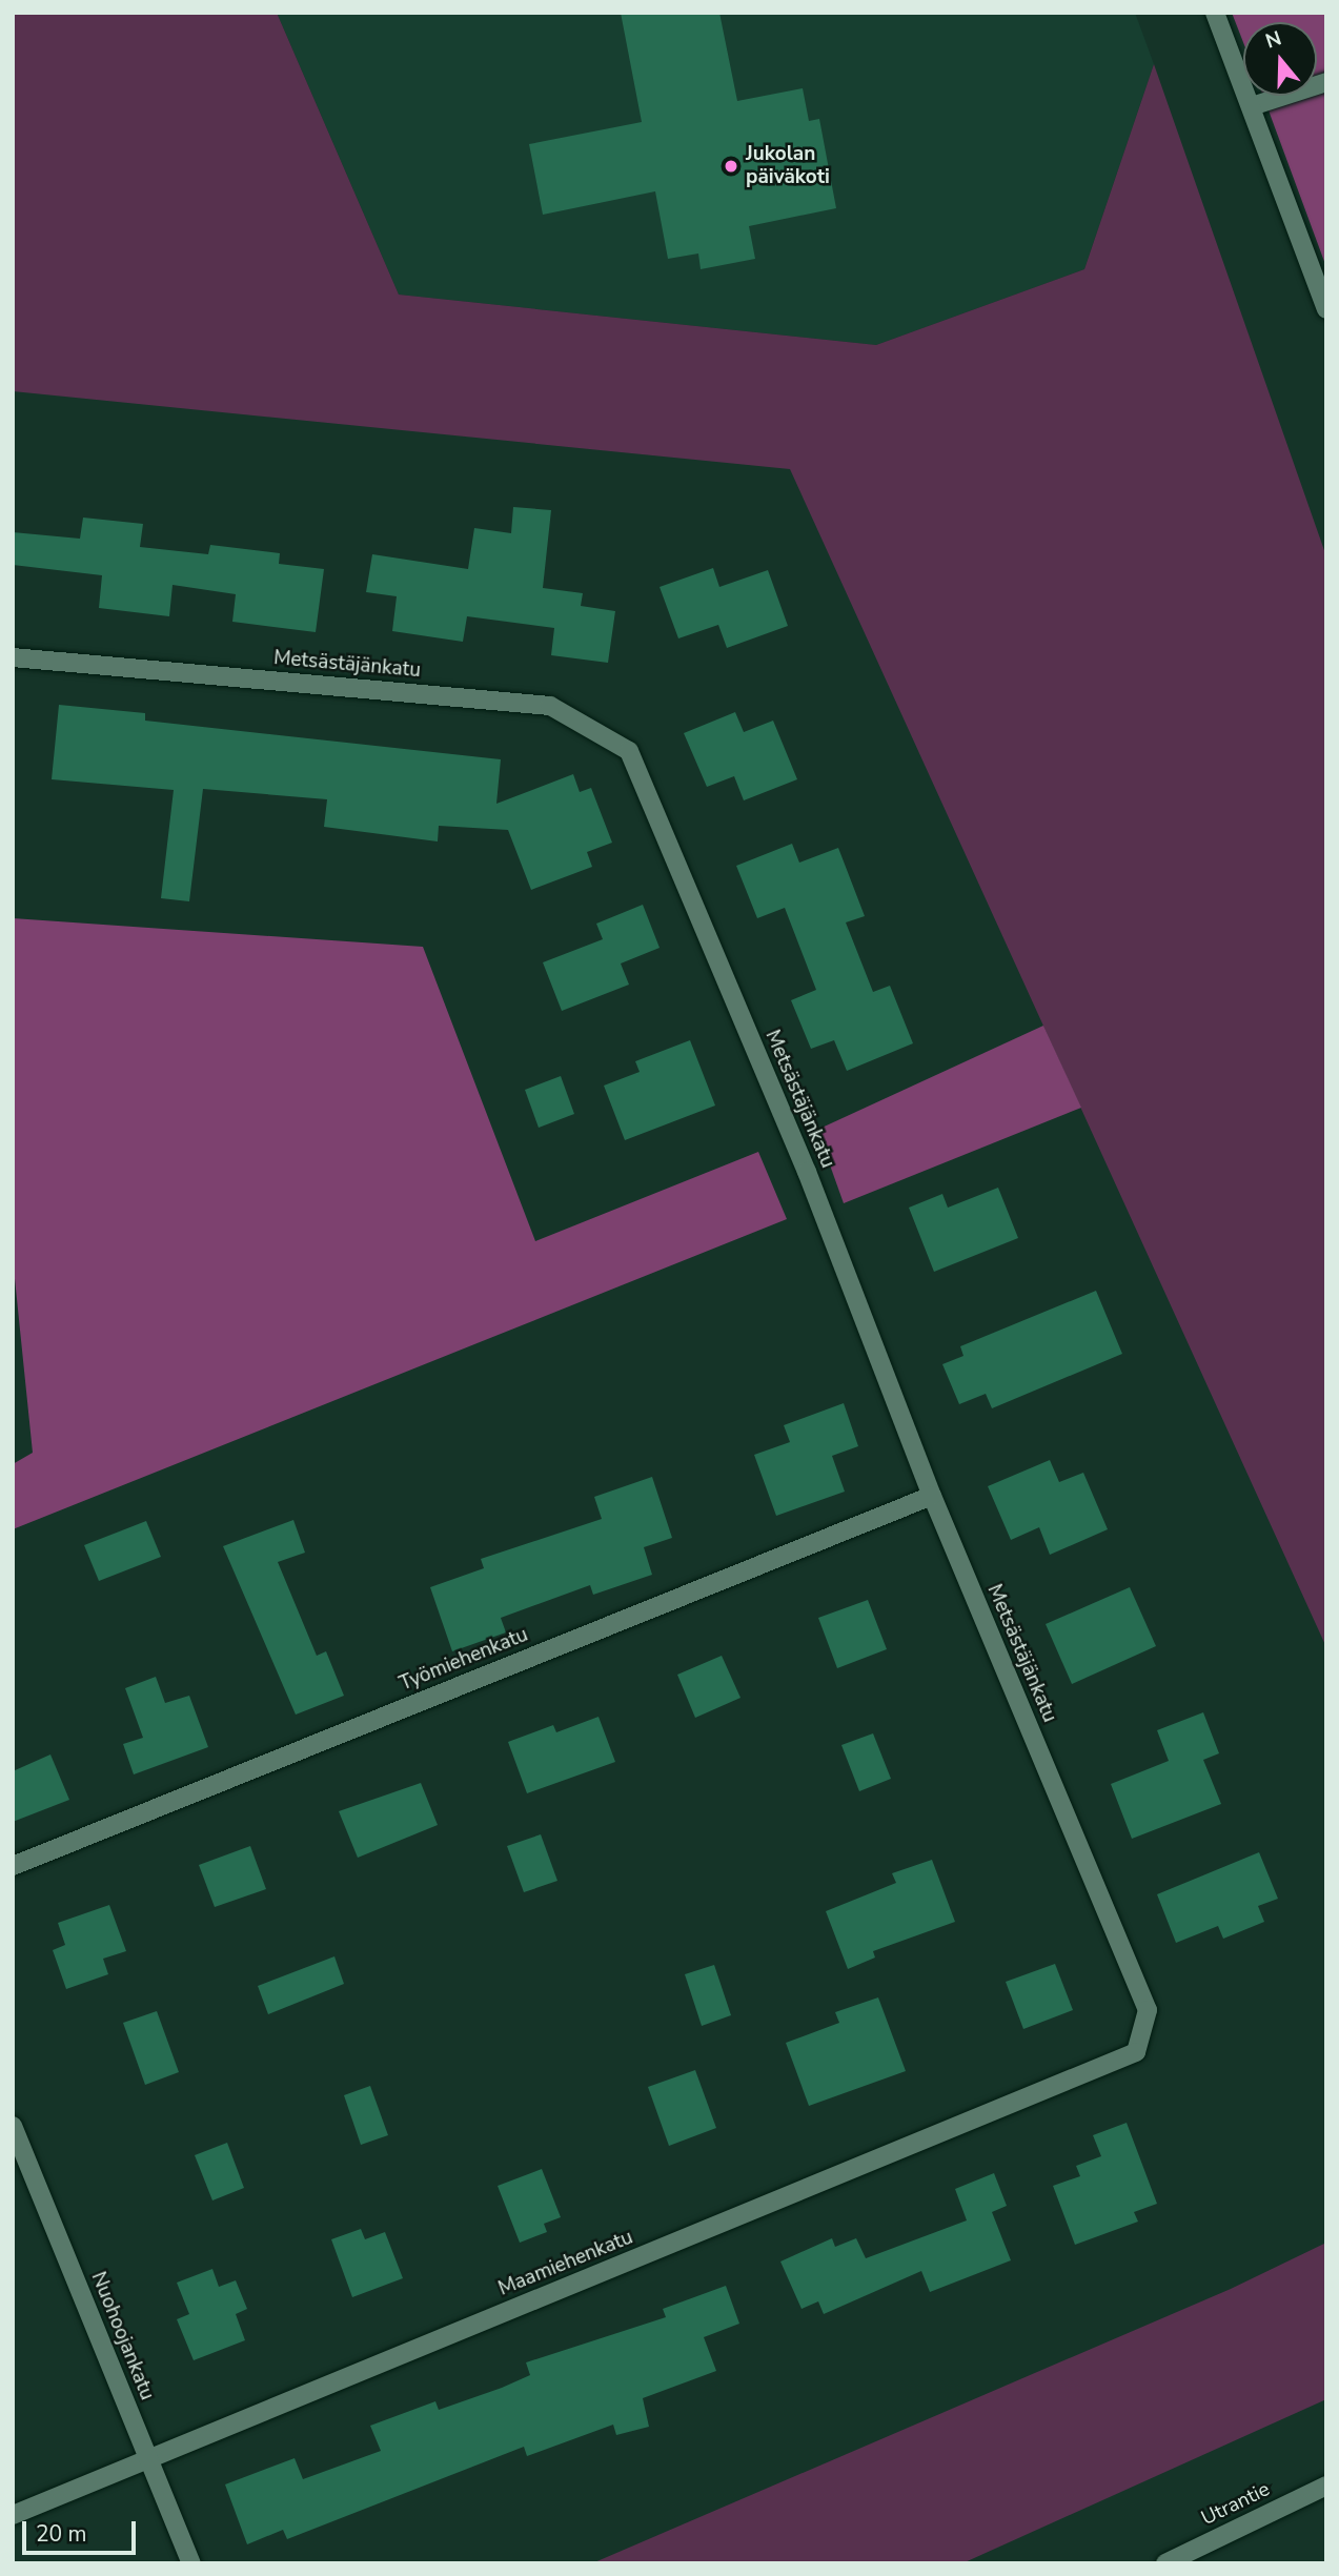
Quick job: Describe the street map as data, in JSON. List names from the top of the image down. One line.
{"streets":{"street":["Metsästäjänkatu","Työmiehenkatu","Maamiehenkatu","Nuohoojankatu","Utrantie"]},"crossings":[["Metsästäjänkatu","Työmiehenkatu"],["Metsästäjänkatu","Maamiehenkatu"],["Maamiehenkatu","Nuohoojankatu"]],"places":["Jukolan päiväkoti"],"scale_bar":"20 m","north":"top"}
